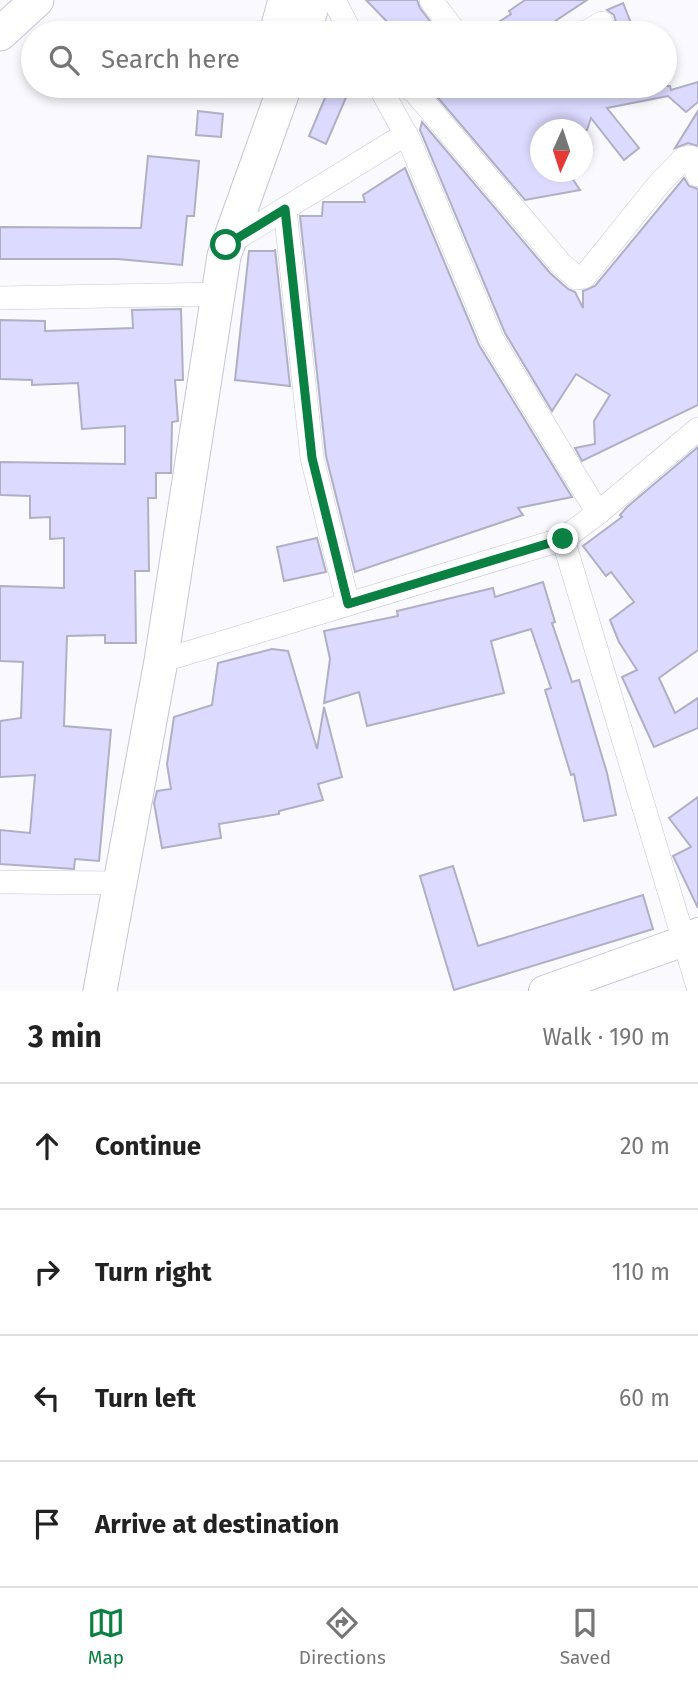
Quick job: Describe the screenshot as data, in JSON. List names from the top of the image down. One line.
{"north":"bottom","page":{"search":"Search here","heading":["3 min","Walk · 190 m"],"list":[["Continue","20 m"],["Turn right","110 m"],["Turn left","60 m"],"Arrive at destination"],"nav":["Map","Directions","Saved"]}}
